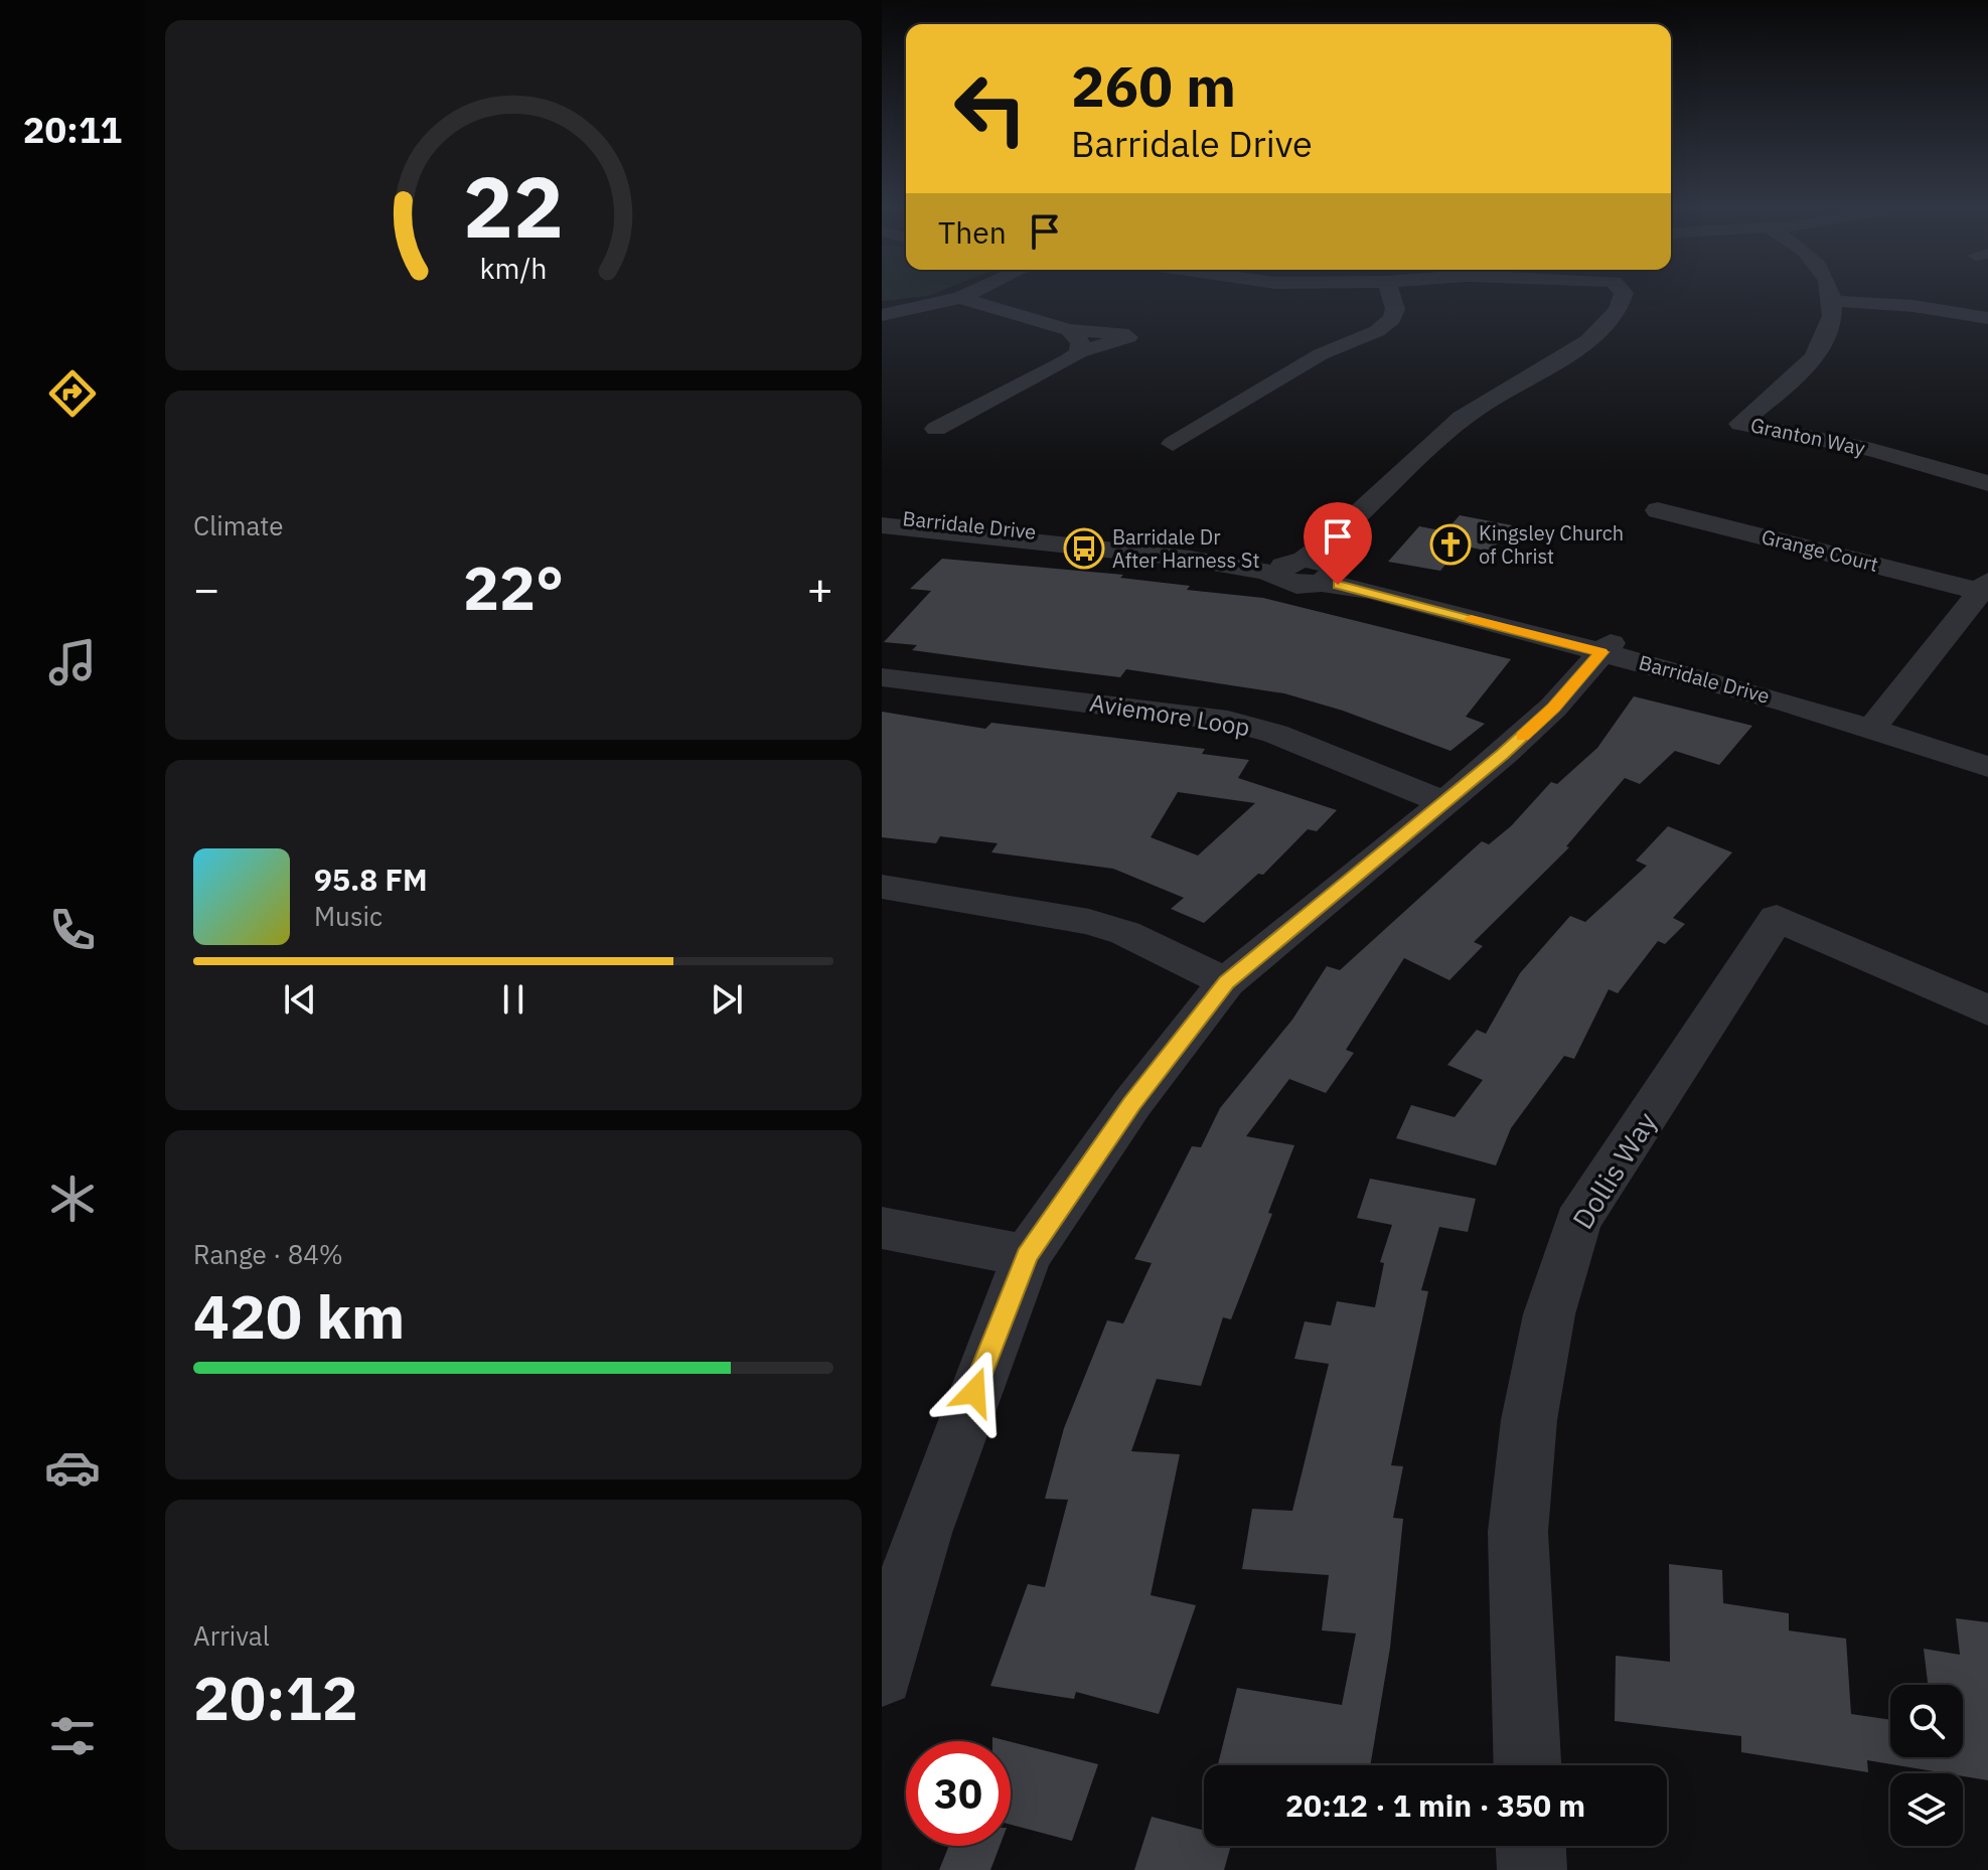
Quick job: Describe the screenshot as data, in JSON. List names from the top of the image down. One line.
{"streets":{"street":["Granton Way","Barridale Drive","Grange Court","Aviemore Loop","Dollis Way"]},"places":{"church":["Kingsley Church of Christ"],"bus stop":["Barridale Dr After Harness St"]},"page":{"tabs":"20:11","turn":["260 m","Barridale Drive"],"then":"Then","tile":["Climate",["Range · 84%","420 km"],["Arrival","20:12"]],"heat":["−","22°","+"],"song":["95.8 FM","Music"],"limit":"30","trip":"20:12 · 1 min · 350 m","gauge":["22","km/h"]}}
